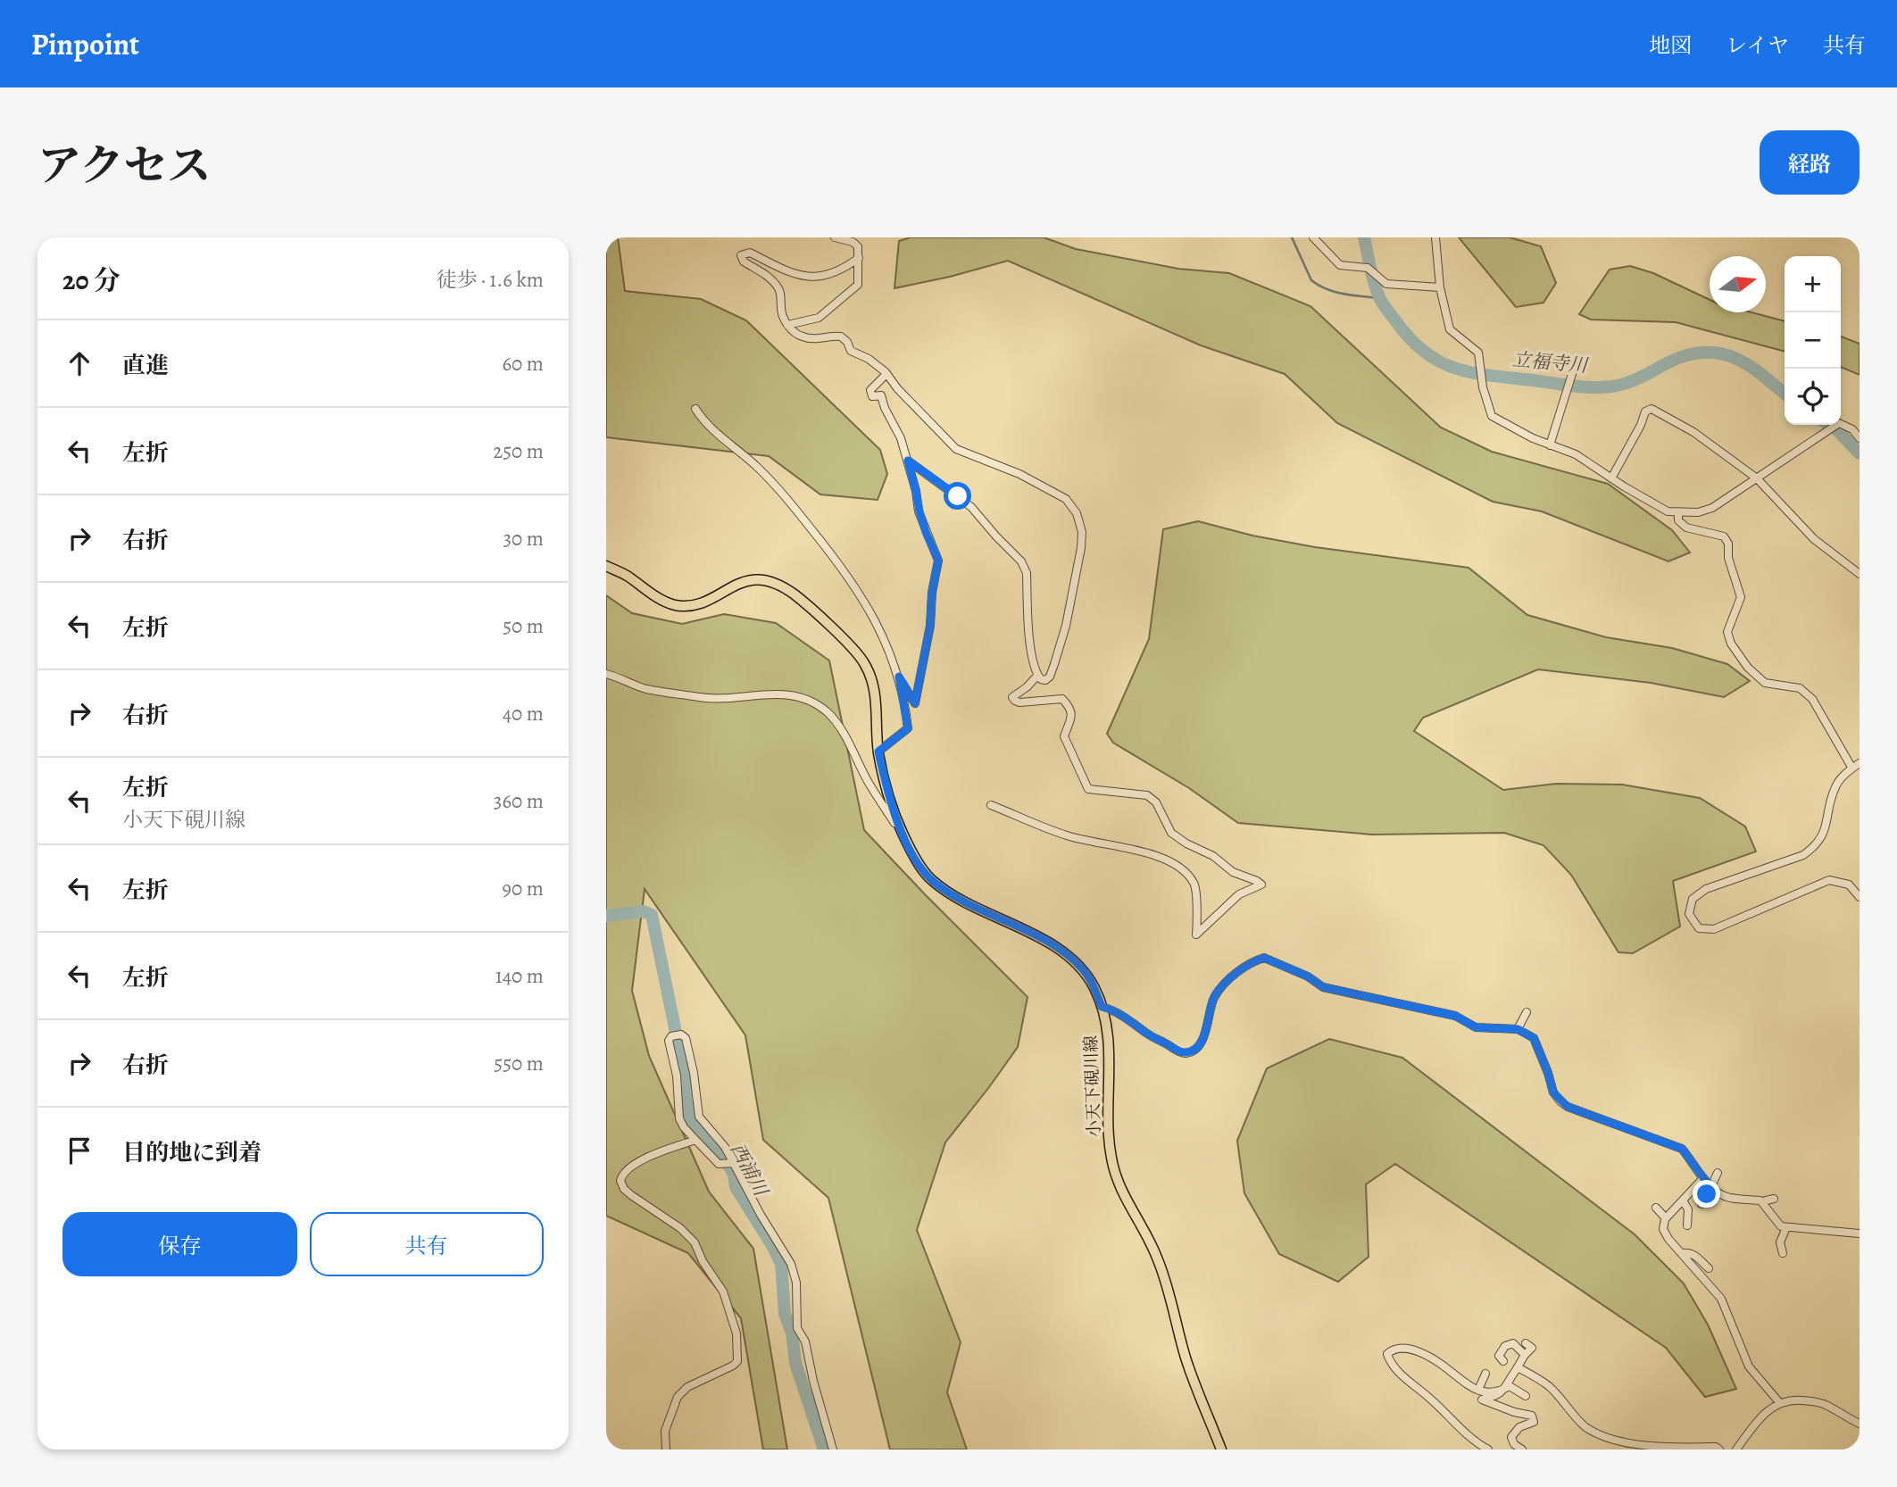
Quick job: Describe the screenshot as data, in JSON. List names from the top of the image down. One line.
{"streets":{"main road":["小天下硯川線"]},"water":["立福寺川","西浦川"],"north":"right","page":{"header":"Pinpoint","nav":["地図","レイヤ","共有"],"title":"アクセス","buttons":["経路",["保存","共有"]],"heading":["20 分","徒歩 · 1.6 km"],"map_buttons":["+","−"],"list":[["直進","60 m"],["左折","250 m"],["右折","30 m"],["左折","50 m"],["右折","40 m"],["左折","小天下硯川線","360 m"],["左折","90 m"],["左折","140 m"],["右折","550 m"],"目的地に到着"]}}
